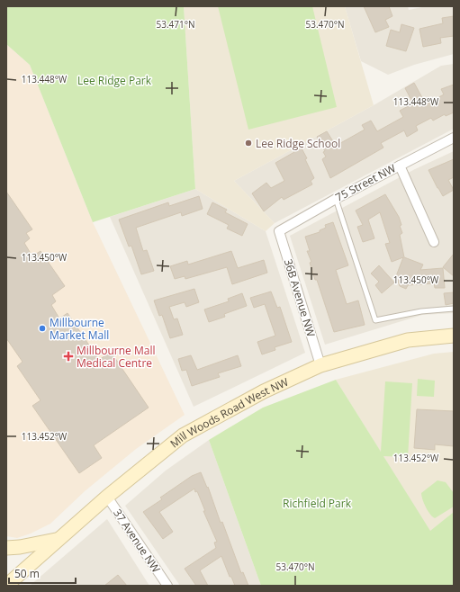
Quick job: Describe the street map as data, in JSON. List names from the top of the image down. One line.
{"streets":{"street":["75 Street NW","36B Avenue NW","Mill Woods Road West NW","37 Avenue NW"]},"crossings":[["75 Street NW","36B Avenue NW"],["36B Avenue NW","Mill Woods Road West NW"],["Mill Woods Road West NW","37 Avenue NW"]],"parks":["Lee Ridge Park","Richfield Park"],"places":{"other":["Lee Ridge School","Millbourne Market Mall"],"health":["Millbourne Mall Medical Centre"]},"scale_bar":"50 m","coordinates":["53.471°N","53.470°N","113.448°W","113.450°W","113.452°W"]}
